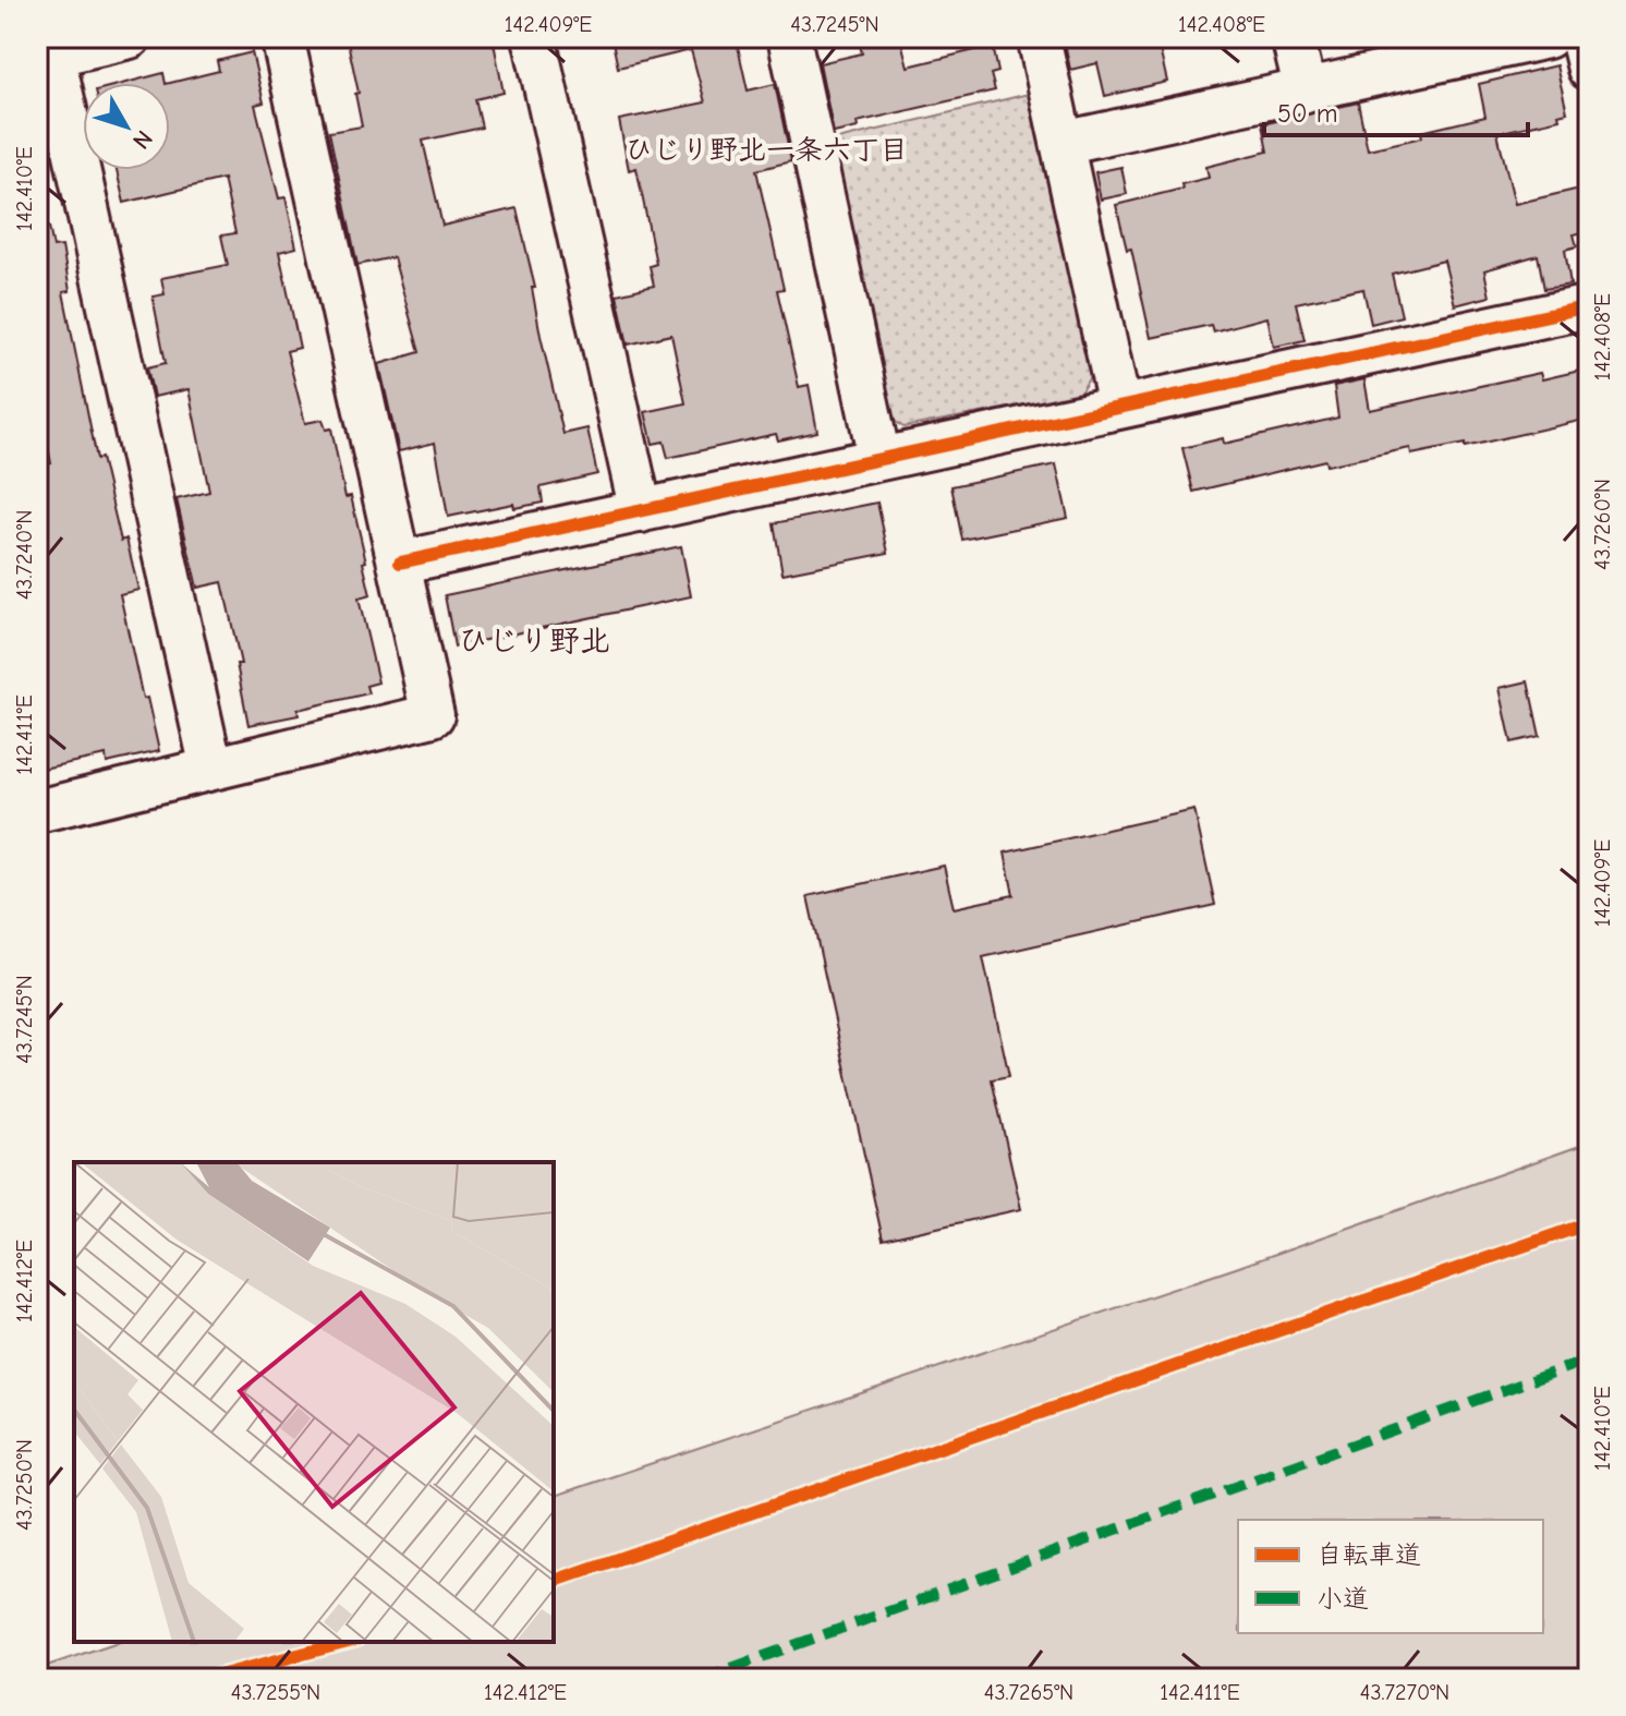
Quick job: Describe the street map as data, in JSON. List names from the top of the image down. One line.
{"districts":["ひじり野北一条六丁目","ひじり野北"],"legend":["自転車道","小道"],"scale_bar":"50 m","north":"bottom right","coordinates":["142.409°E","43.7245°N","142.408°E","142.410°E","43.7260°N","43.7240°N","142.411°E","142.412°E","43.7250°N","43.7255°N","43.7265°N","43.7270°N"]}
